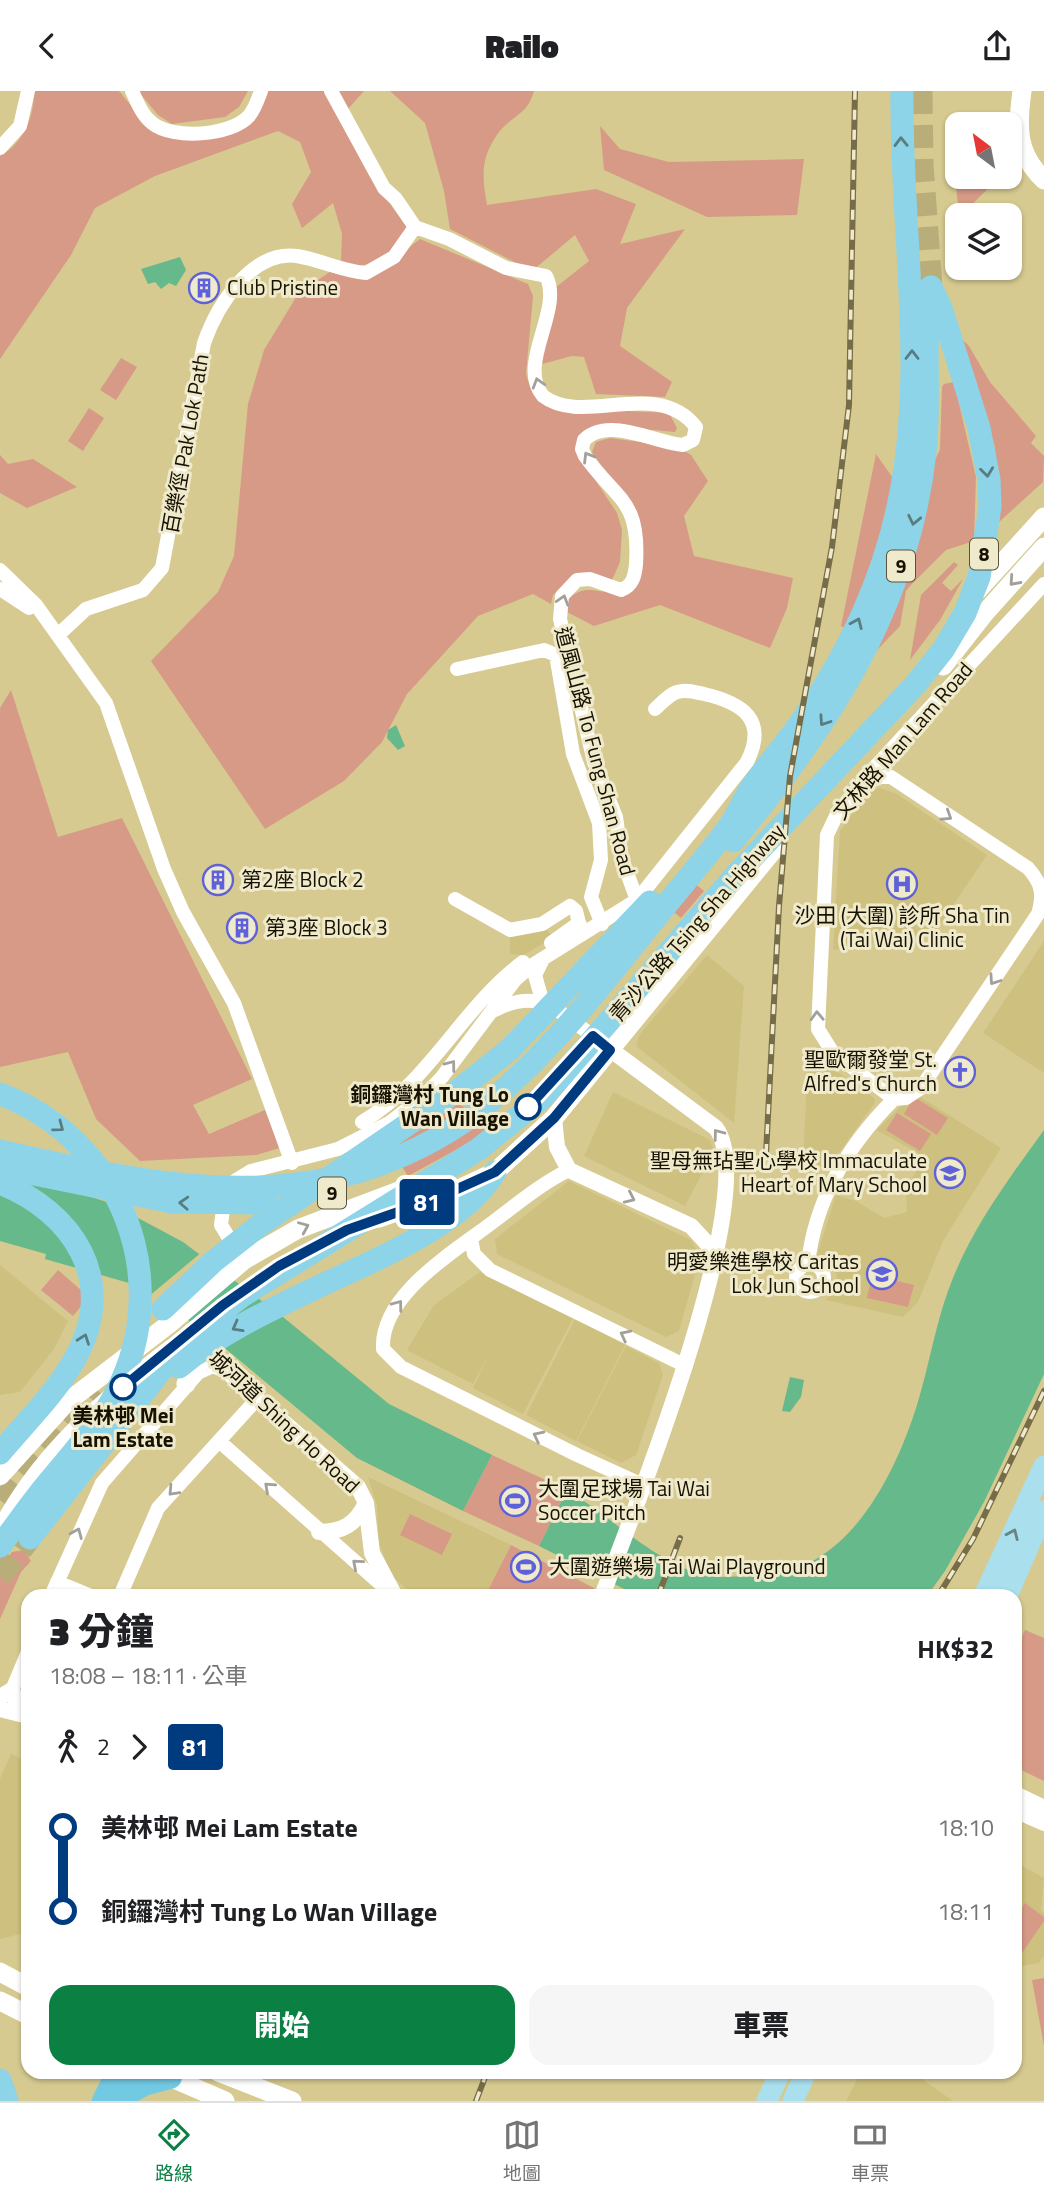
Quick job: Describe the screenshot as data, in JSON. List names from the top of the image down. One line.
{"streets":{"highway":["8","9","青沙公路 Tsing Sha Highway"],"street":["百樂徑 Pak Lok Path","文林路 Man Lam Road","道風山路 To Fung Shan Road","城河道 Shing Ho Road"]},"crossings":[["百樂徑 Pak Lok Path","道風山路 To Fung Shan Road"],["9","青沙公路 Tsing Sha Highway"]],"one_way":["文林路 Man Lam Road"],"places":{"building":["Club Pristine","第2座 Block 2","第3座 Block 3"],"hospital":["沙田 (大圍) 診所 Sha Tin (Tai Wai) Clinic"],"church":["聖歐爾發堂 St. Alfred's Church"],"other":["銅鑼灣村 Tung Lo Wan Village","美林邨 Mei Lam Estate"],"school or university":["聖母無玷聖心學校 Immaculate Heart of Mary School","明愛樂進學校 Caritas Lok Jun School"],"sports":["大圍足球場 Tai Wai Soccer Pitch","大圍遊樂場 Tai Wai Playground"]},"lines":["bus line 81"],"north":"top left","page":{"header":"Railo","on_map":"81","heading":["3 分鐘","18:08 – 18:11 · 公車","HK$32"],"legs":["2","81"],"list":[{"name":"美林邨 Mei Lam Estate","value":"18:10"},{"name":"銅鑼灣村 Tung Lo Wan Village","value":"18:11"}],"buttons":["開始","車票"],"tabs":["路線","地圖","車票"]}}
